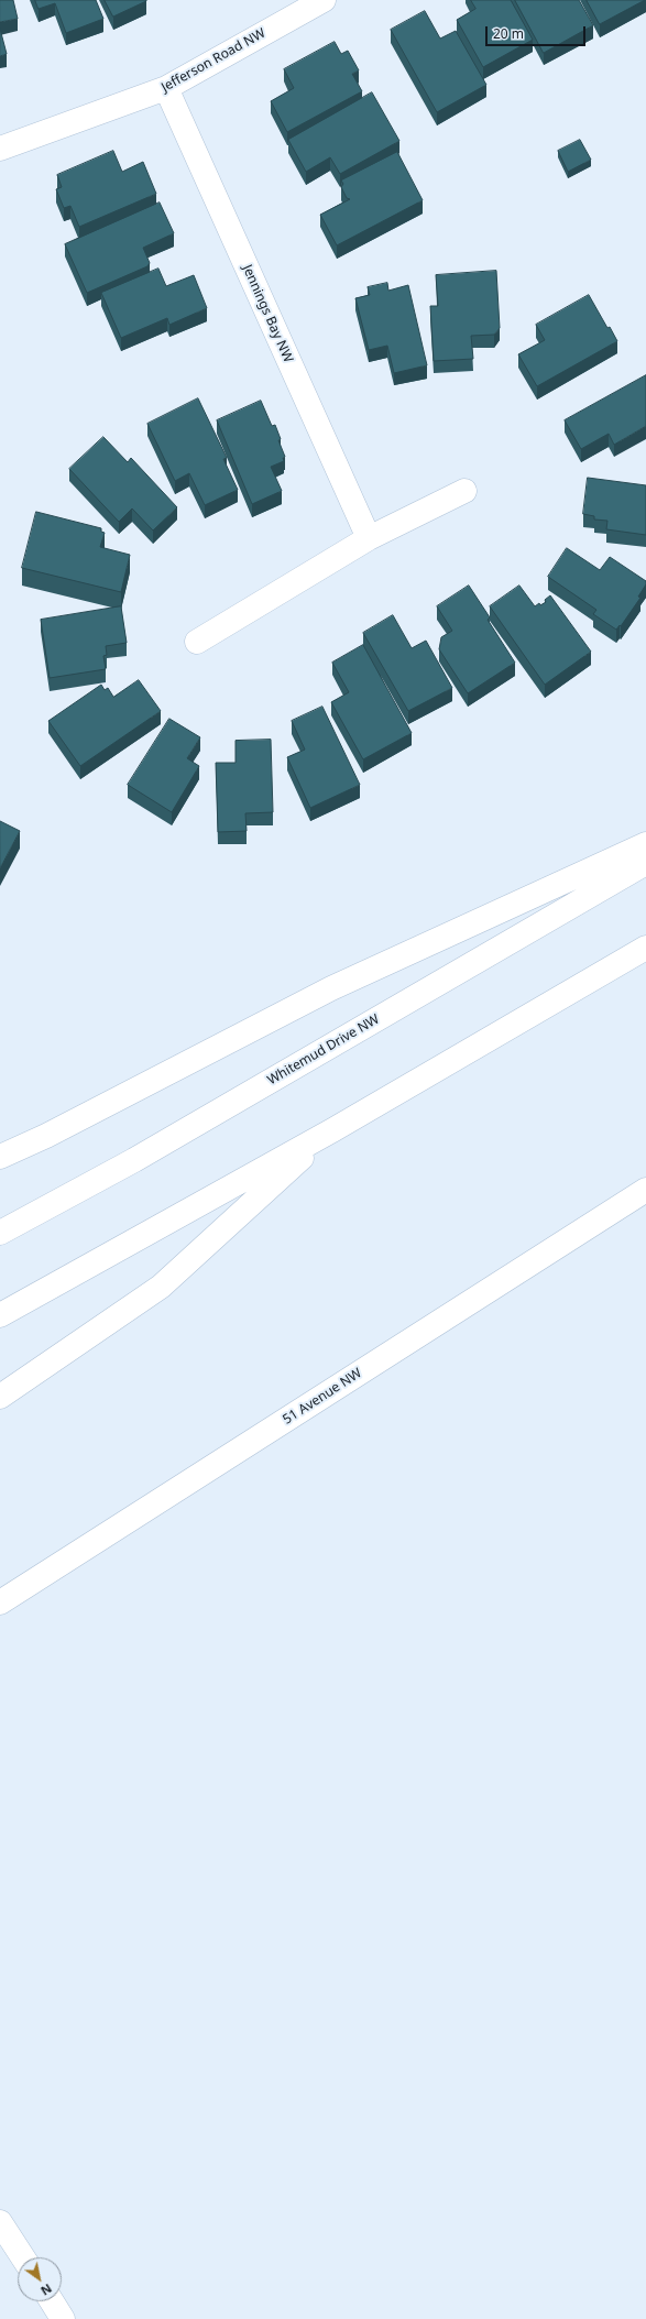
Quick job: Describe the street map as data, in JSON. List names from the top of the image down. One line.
{"streets":{"main road":["Jefferson Road NW","Jennings Bay NW","Whitemud Drive NW","51 Avenue NW"]},"crossings":[["Jefferson Road NW","Jennings Bay NW"]],"scale_bar":"20 m","north":"bottom right"}
